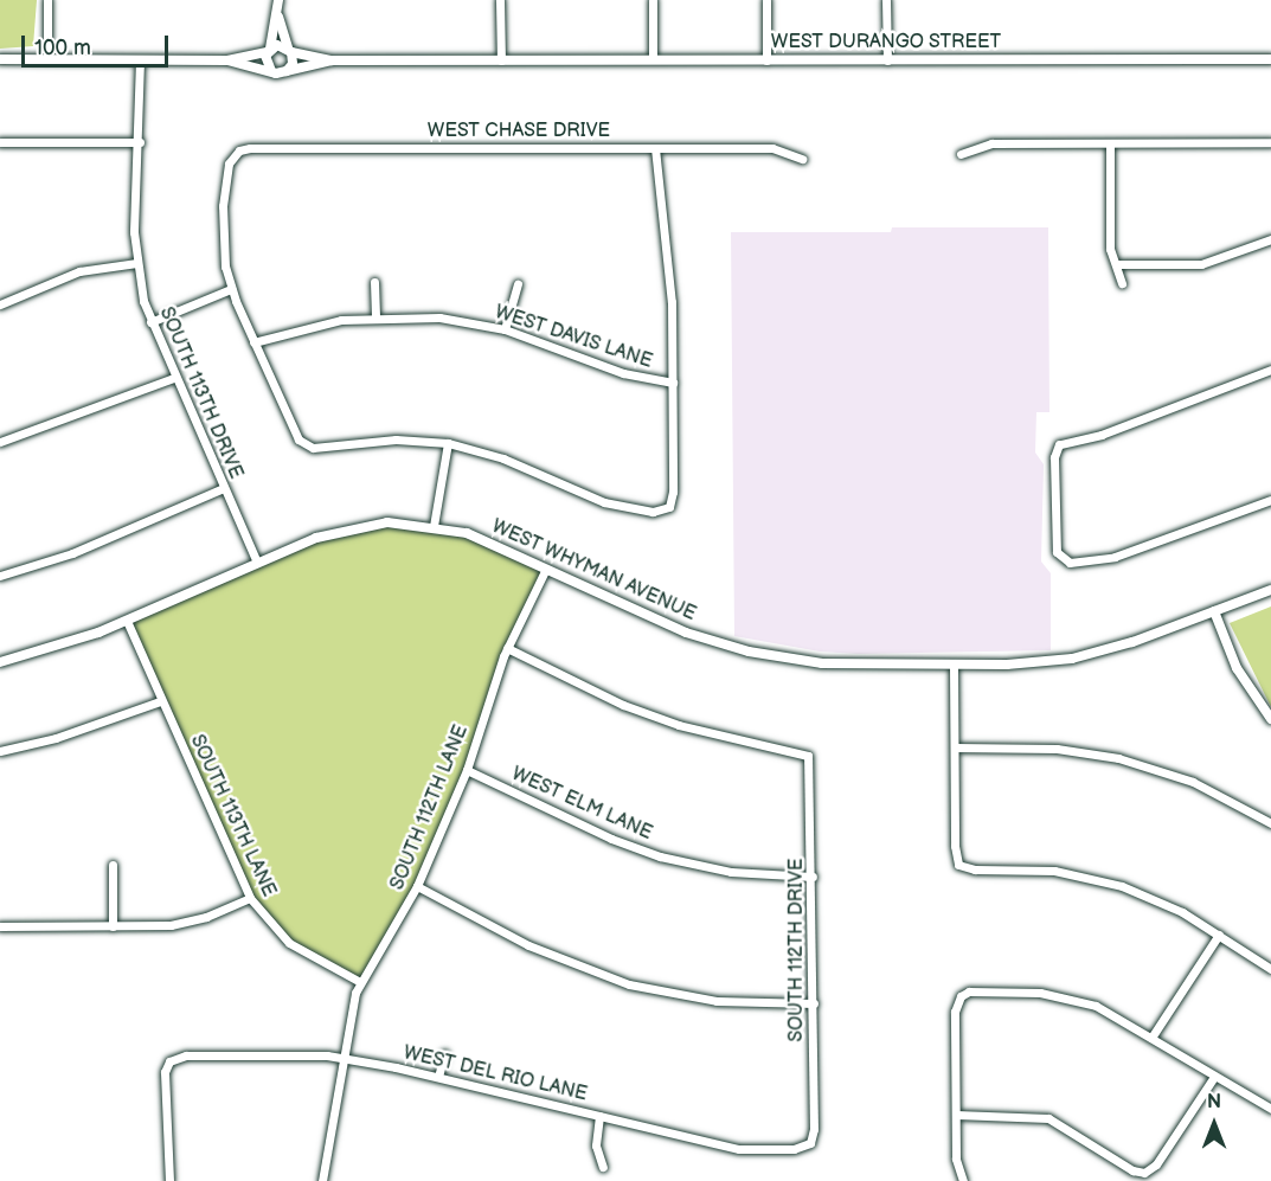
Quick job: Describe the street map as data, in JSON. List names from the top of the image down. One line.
{"streets":{"street":["WEST DURANGO STREET","WEST CHASE DRIVE","WEST DAVIS LANE","SOUTH 113TH DRIVE","WEST WHYMAN AVENUE","WEST ELM LANE","SOUTH 112TH LANE","SOUTH 113TH LANE","SOUTH 112TH DRIVE","WEST DEL RIO LANE"]},"crossings":[["SOUTH 113TH DRIVE","WEST WHYMAN AVENUE"],["WEST WHYMAN AVENUE","SOUTH 112TH LANE"],["WEST WHYMAN AVENUE","SOUTH 113TH LANE"],["WEST ELM LANE","SOUTH 112TH LANE"],["WEST ELM LANE","SOUTH 112TH DRIVE"],["SOUTH 112TH LANE","SOUTH 113TH LANE"],["SOUTH 112TH LANE","SOUTH 112TH DRIVE"],["SOUTH 112TH LANE","WEST DEL RIO LANE"],["SOUTH 112TH DRIVE","WEST DEL RIO LANE"]],"scale_bar":"100 m","north":"top"}
